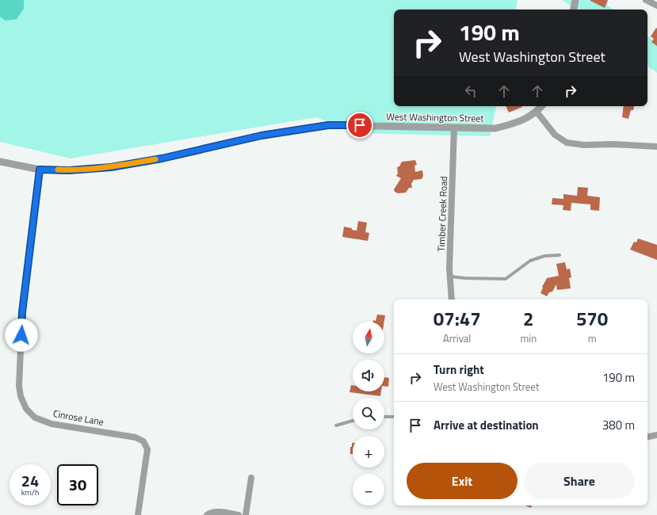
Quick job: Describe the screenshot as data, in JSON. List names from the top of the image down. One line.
{"streets":{"street":["West Washington Street","Timber Creek Road","Cinrose Lane"]},"crossings":[["West Washington Street","Timber Creek Road"],["West Washington Street","Cinrose Lane"]],"north":"top","page":{"turn":["190 m","West Washington Street"],"eta":["07:47","Arrival","2","min","570","m"],"map_buttons":["+","−"],"list":[{"name":"Turn right","note":"West Washington Street","value":"190 m"},{"name":"Arrive at destination","value":"380 m"}],"buttons":["Exit","Share"],"speed":"24 km/h","limit":"30"}}
